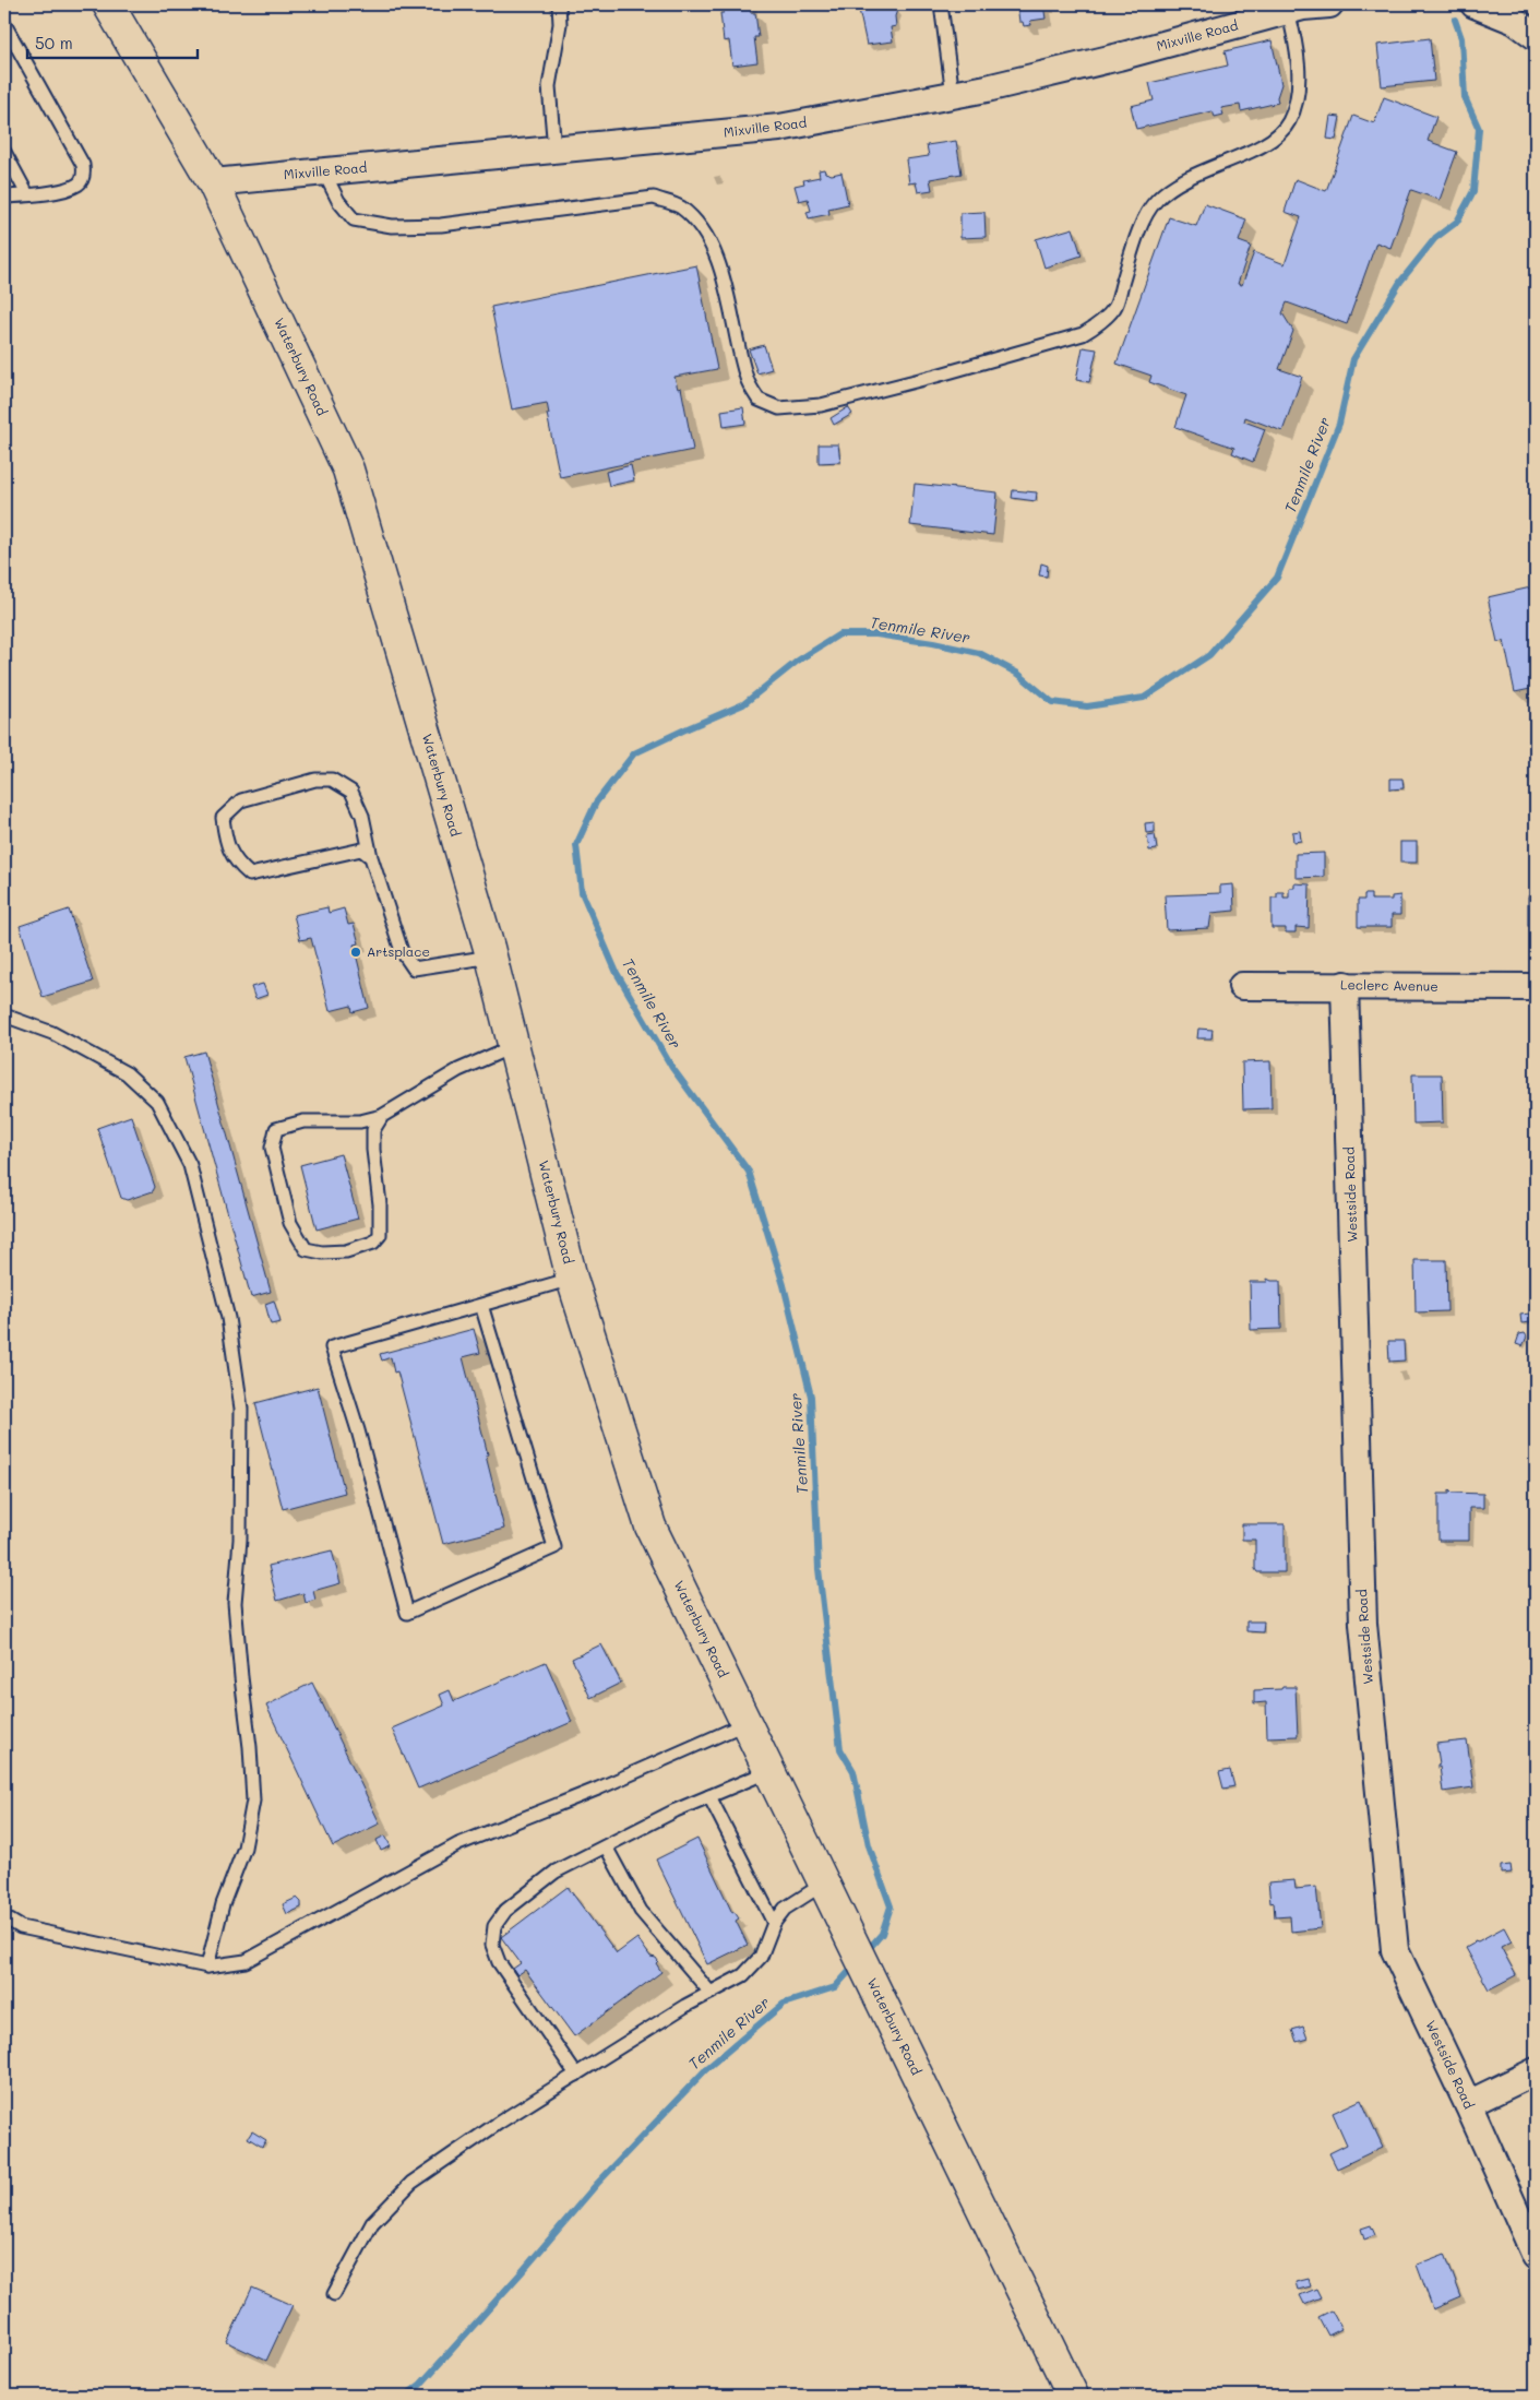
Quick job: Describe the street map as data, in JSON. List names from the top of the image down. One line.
{"streets":{"main road":["Waterbury Road"],"street":["Mixville Road","Leclerc Avenue","Westside Road"]},"crossings":[["Mixville Road","Waterbury Road"],["Leclerc Avenue","Westside Road"]],"water":["Tenmile River"],"places":["Artsplace"],"scale_bar":"50 m"}
